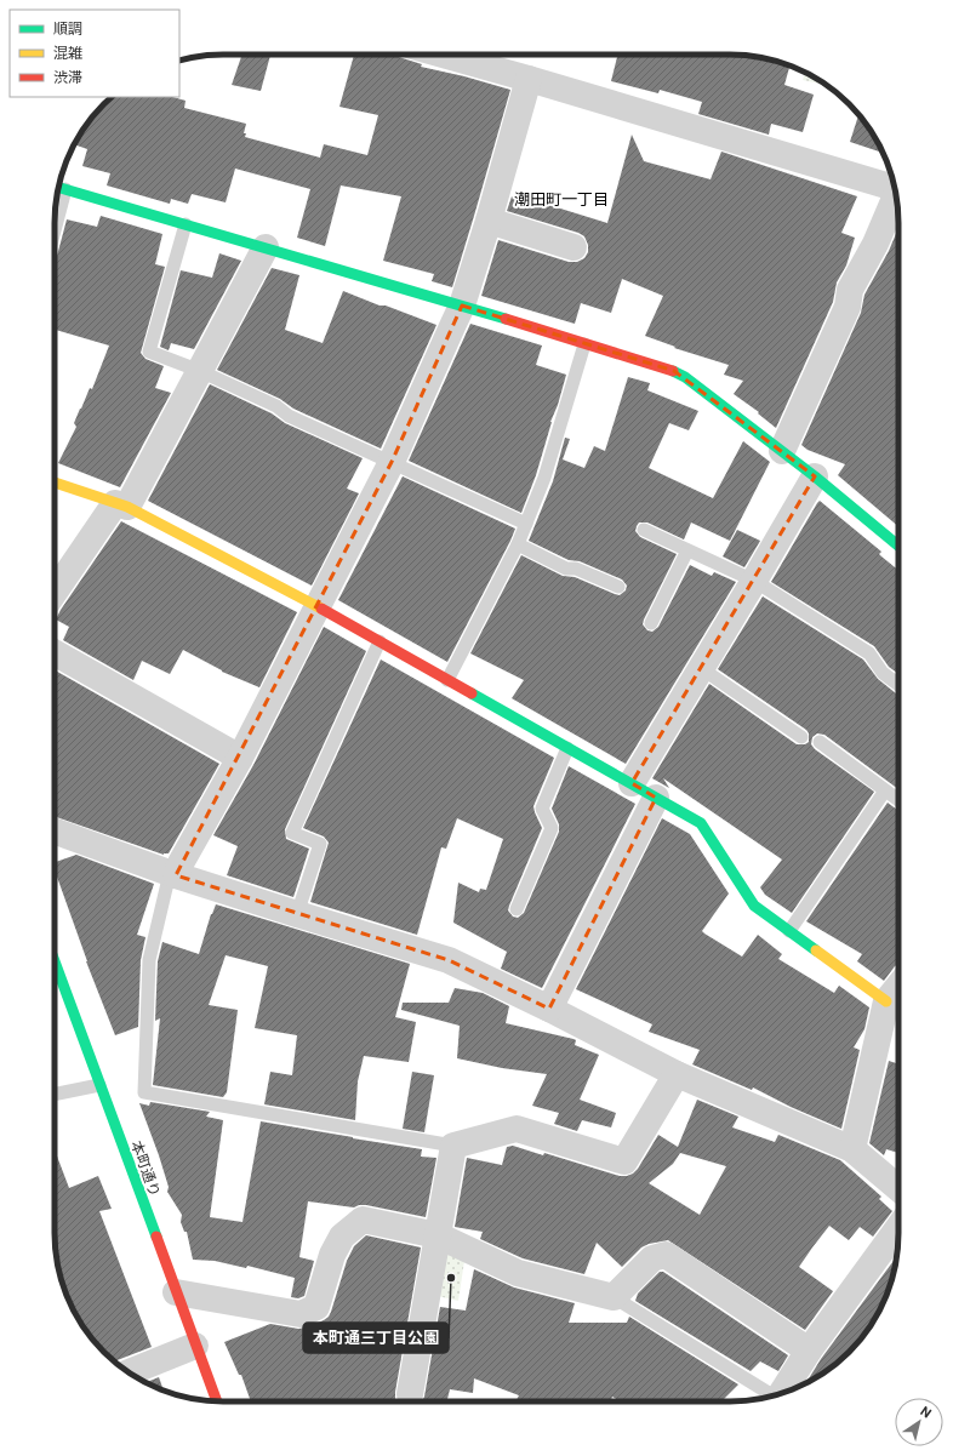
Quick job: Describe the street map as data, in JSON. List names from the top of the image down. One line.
{"streets":{"street":["本町通り"]},"districts":["潮田町一丁目"],"places":["本町通三丁目公園"],"legend":["順調","混雑","渋滞"],"north":"top right"}
